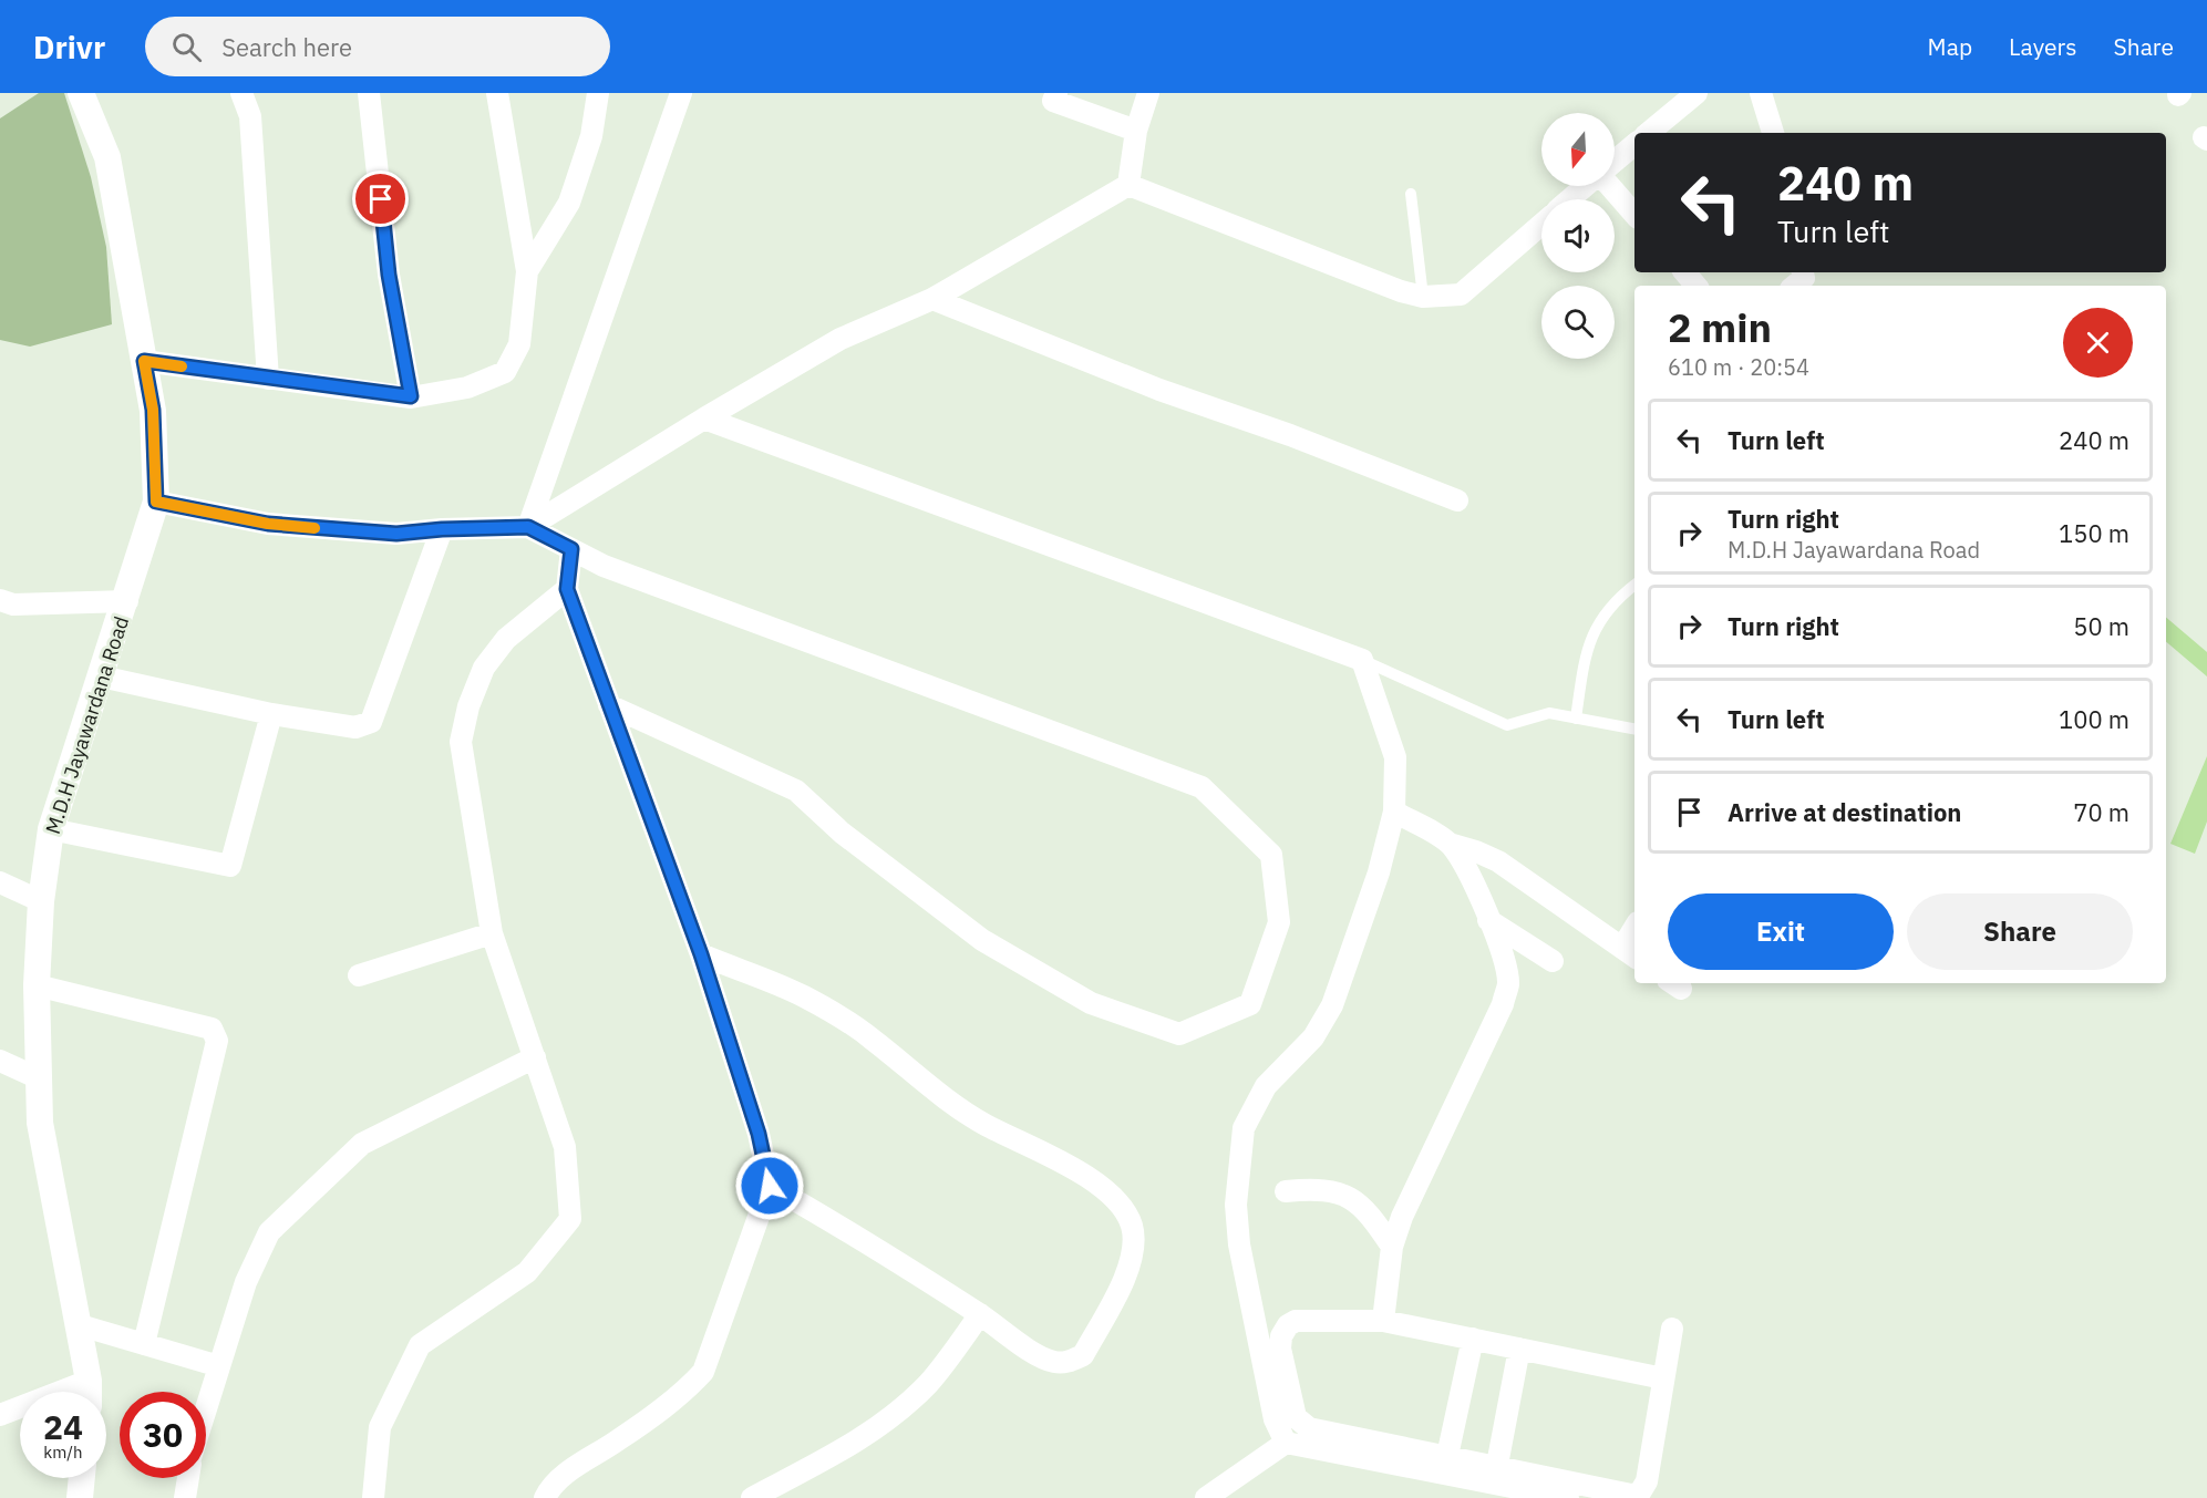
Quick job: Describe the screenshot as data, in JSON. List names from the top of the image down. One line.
{"streets":{"street":["M.D.H Jayawardana Road"]},"north":"bottom","page":{"header":"Drivr","search":"Search here","nav":["Map","Layers","Share"],"turn":["240 m","Turn left"],"heading":["2 min","610 m · 20:54"],"list":[{"name":"Turn left","value":"240 m"},{"name":"Turn right","note":"M.D.H Jayawardana Road","value":"150 m"},{"name":"Turn right","value":"50 m"},{"name":"Turn left","value":"100 m"},{"name":"Arrive at destination","value":"70 m"}],"buttons":["Exit","Share"],"speed":"24 km/h","limit":"30"}}
